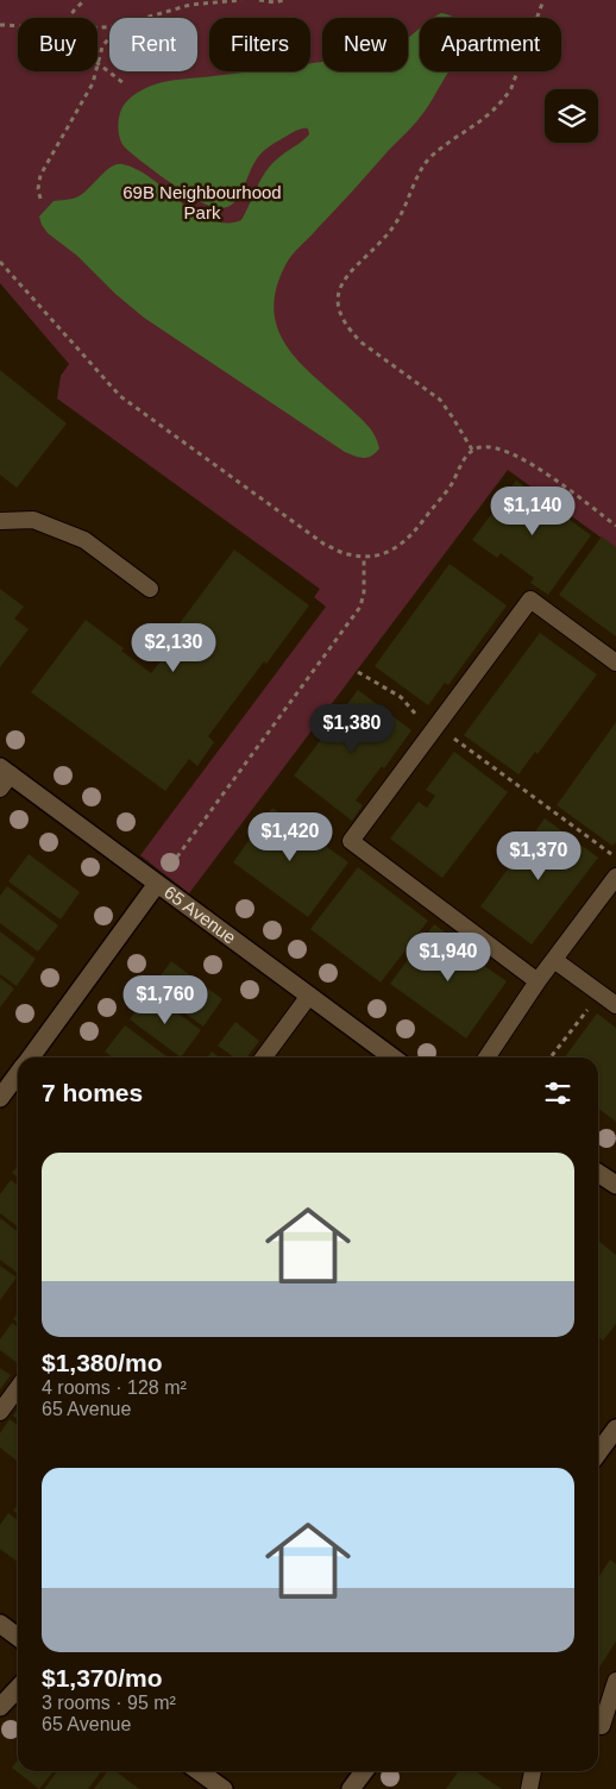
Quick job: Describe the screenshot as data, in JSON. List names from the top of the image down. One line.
{"streets":{"street":["65 Avenue"]},"parks":["69B Neighbourhood Park"],"page":{"chip":["Buy","Rent","Filters","New","Apartment"],"price":["$1,140","$2,130","$1,380","$1,420","$1,370","$1,940","$1,760"],"heading":"7 homes","list":[{"name":"$1,380/mo","note":"4 rooms · 128 m² · 65 Avenue"},{"name":"$1,370/mo","note":"3 rooms · 95 m² · 65 Avenue"}]}}
